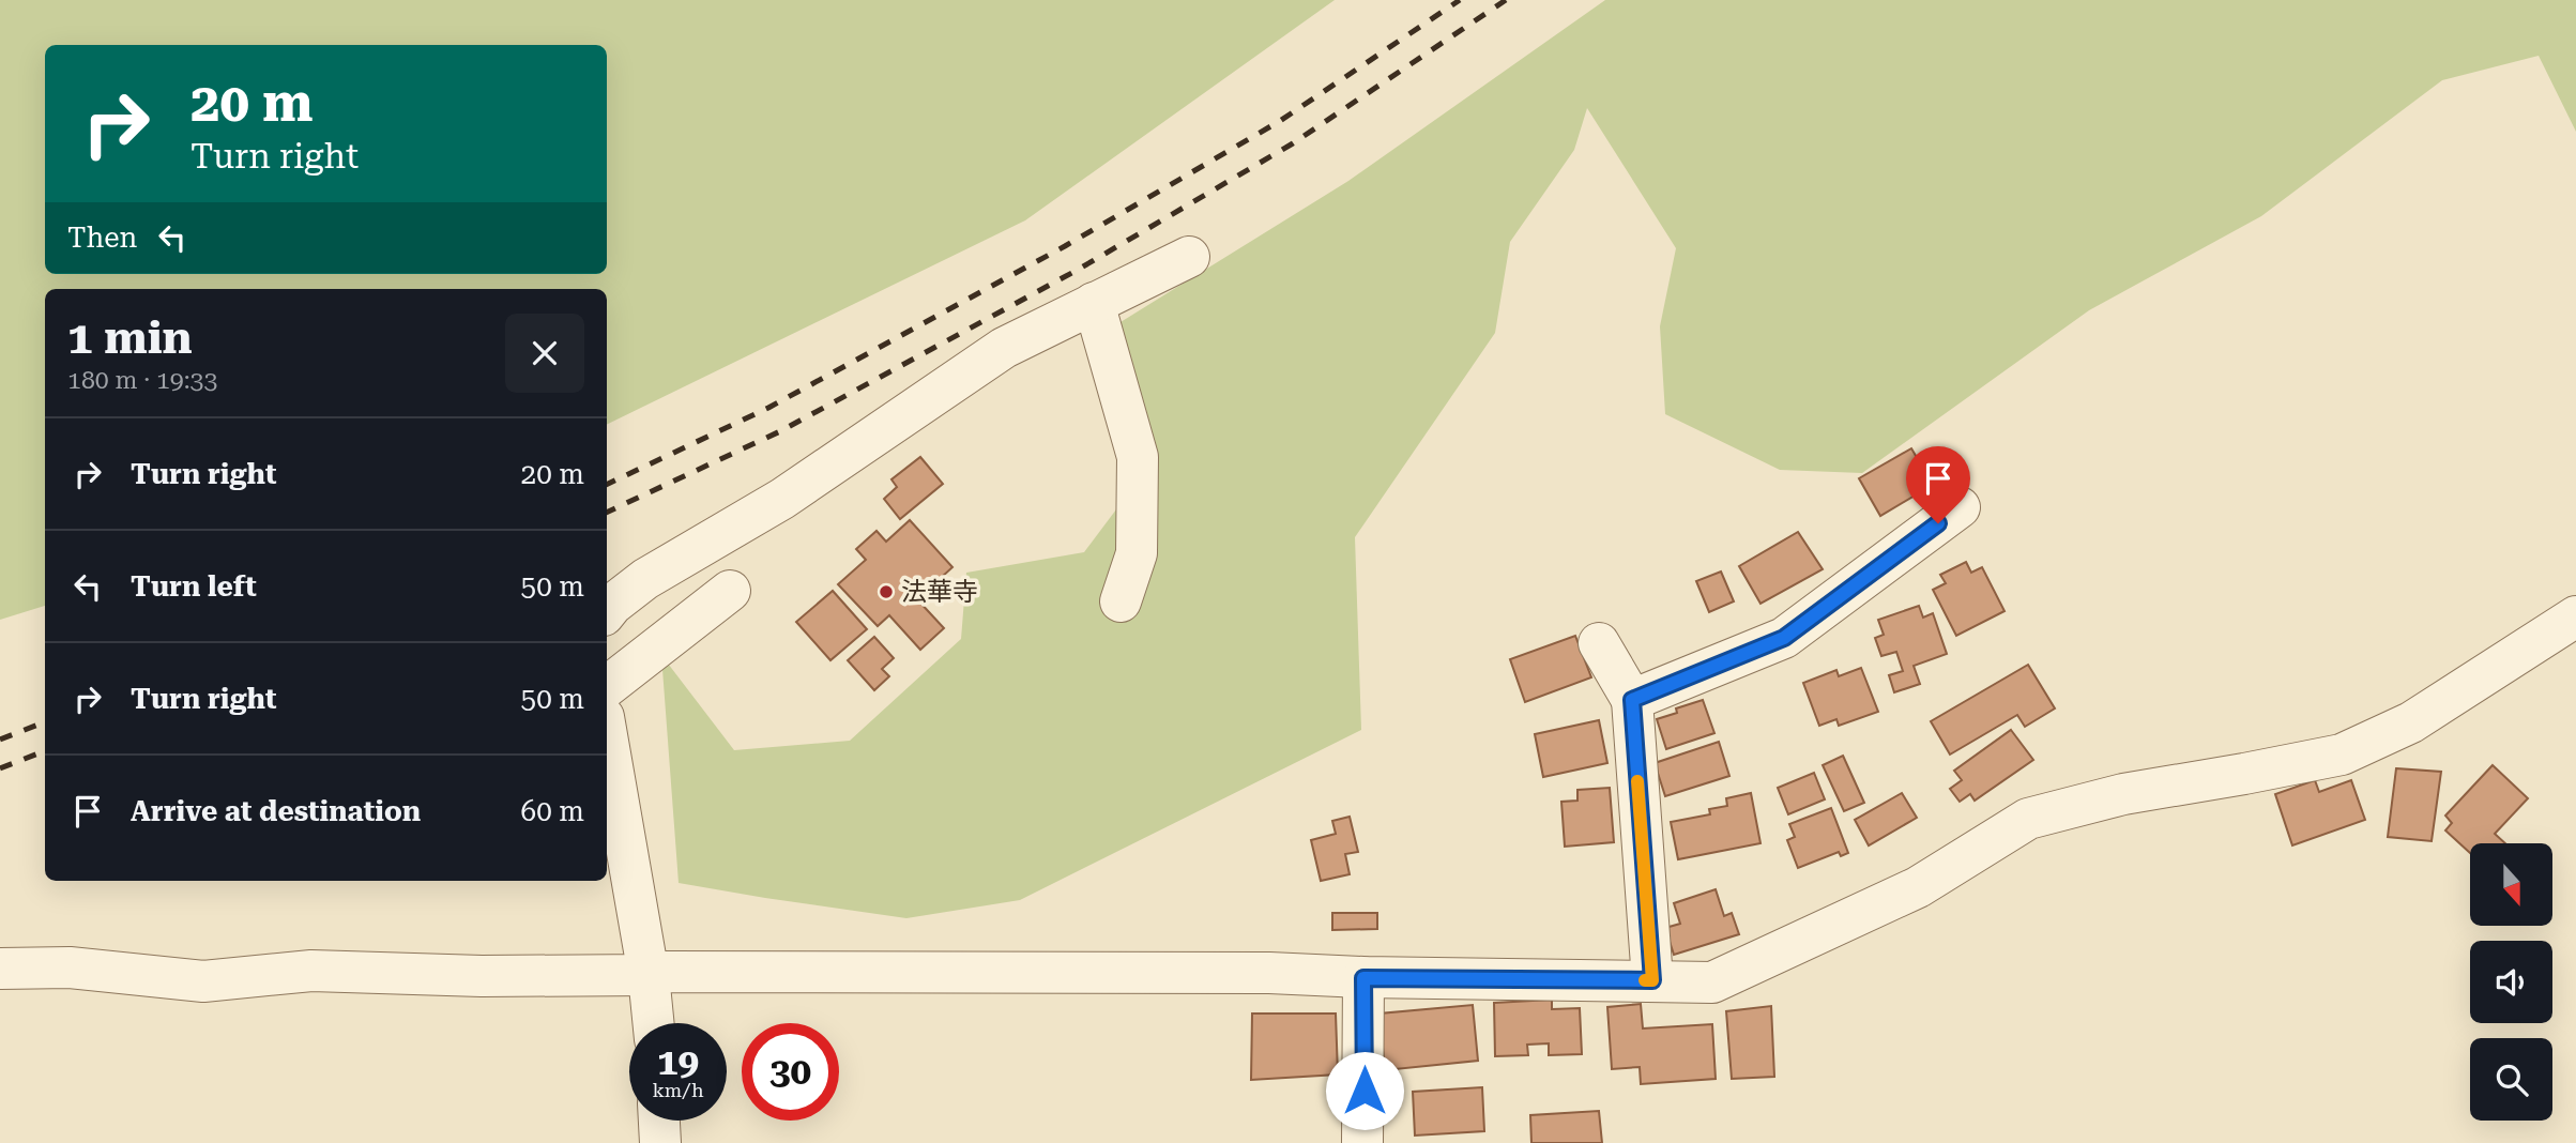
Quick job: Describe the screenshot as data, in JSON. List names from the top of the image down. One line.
{"places":["法華寺"],"north":"bottom","page":{"turn":["20 m","Turn right"],"then":"Then","heading":["1 min","180 m · 19:33"],"list":[{"name":"Turn right","value":"20 m"},{"name":"Turn left","value":"50 m"},{"name":"Turn right","value":"50 m"},{"name":"Arrive at destination","value":"60 m"}],"speed":"19 km/h","limit":"30"}}
